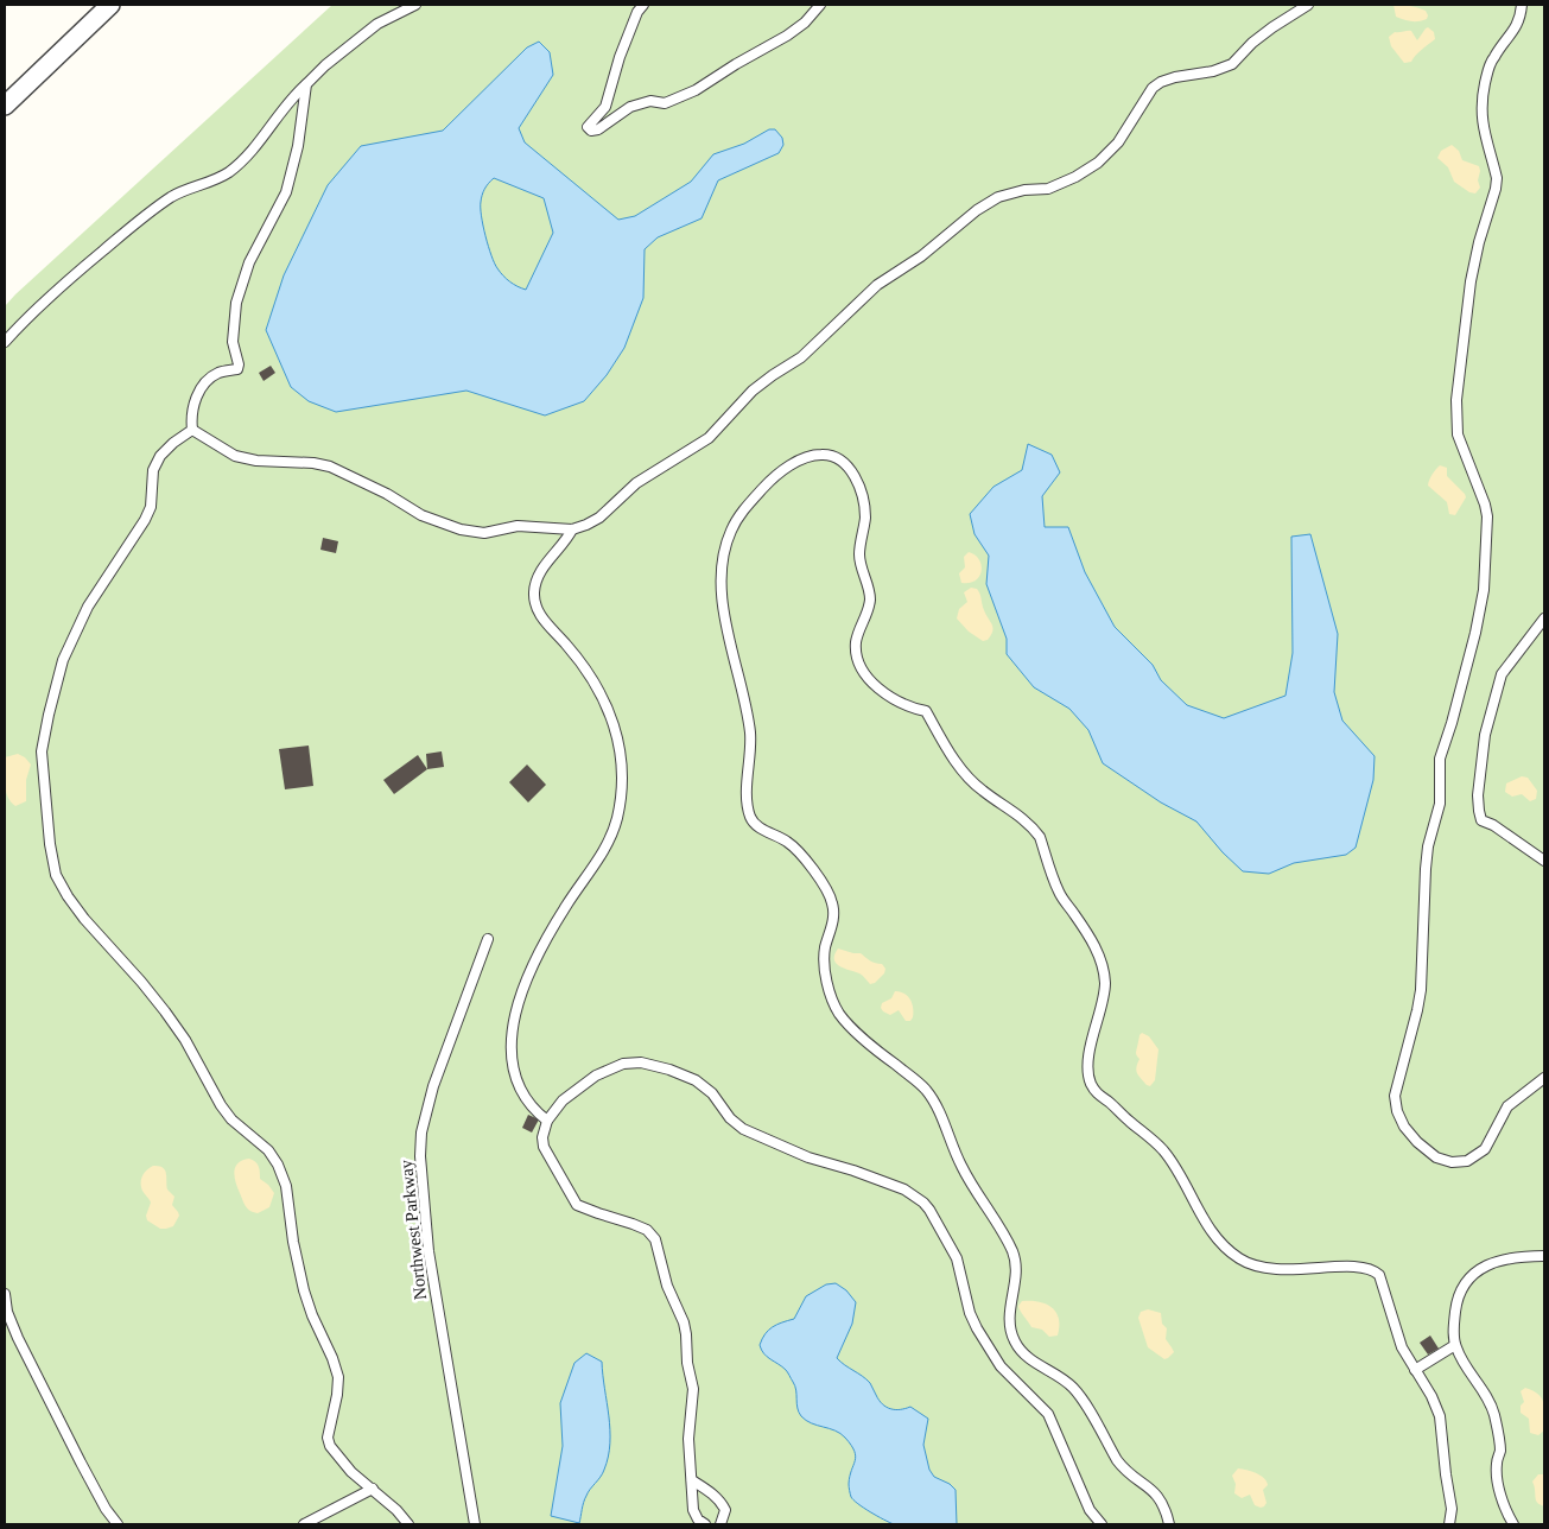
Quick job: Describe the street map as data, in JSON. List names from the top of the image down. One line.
{"streets":{"lane":["Northwest Parkway"]}}
